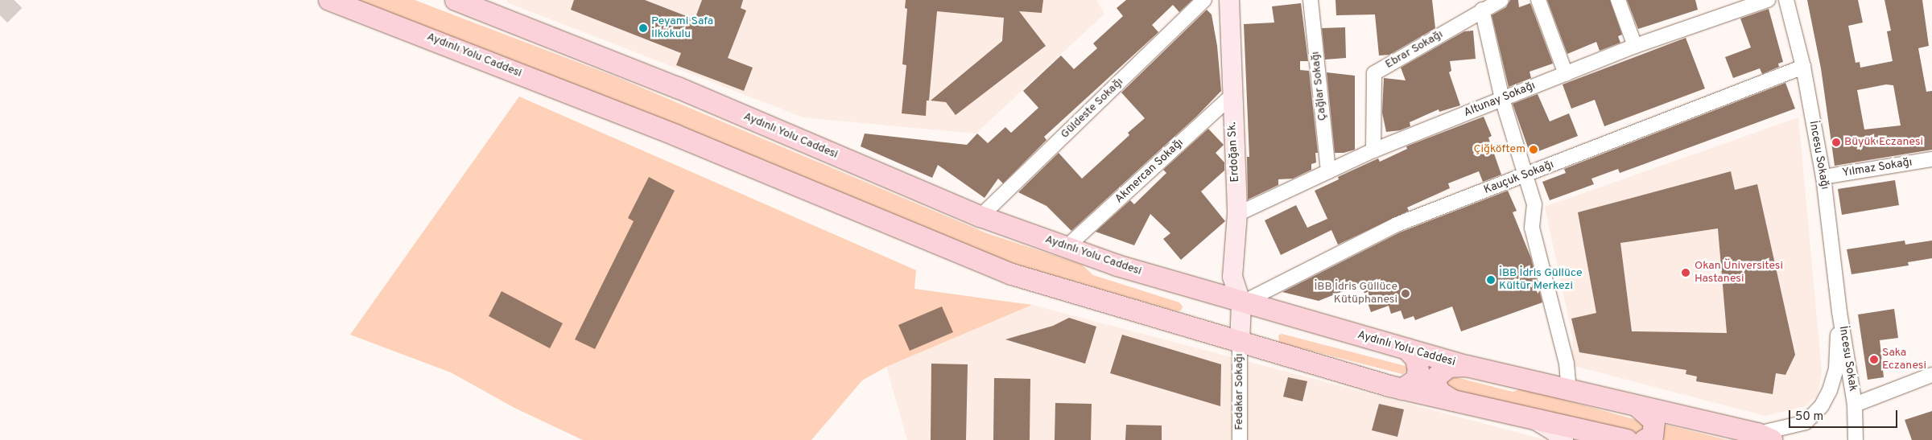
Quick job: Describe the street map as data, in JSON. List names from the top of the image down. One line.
{"streets":{"main road":["Aydınlı Yolu Caddesi"],"street":["Ebrar Sokağı","Çağlar Sokağı","Altunay Sokağı","Güldeste Sokağı","Erdoğan Sk.","İncesu Sokağı","Yılmaz Sokağı","Akmercan Sokağı","Kauçuk Sokağı","İncesu Sokak","Fedakar Sokağı"]},"crossings":[["Ebrar Sokağı","Altunay Sokağı"],["Aydınlı Yolu Caddesi","Güldeste Sokağı"],["Aydınlı Yolu Caddesi","Erdoğan Sk."],["Aydınlı Yolu Caddesi","Akmercan Sokağı"],["Aydınlı Yolu Caddesi","Kauçuk Sokağı"],["Aydınlı Yolu Caddesi","İncesu Sokak"],["Aydınlı Yolu Caddesi","Fedakar Sokağı"],["Çağlar Sokağı","Altunay Sokağı"],["Altunay Sokağı","Erdoğan Sk."],["Erdoğan Sk.","Akmercan Sokağı"],["Erdoğan Sk.","Kauçuk Sokağı"],["İncesu Sokağı","Yılmaz Sokağı"],["İncesu Sokağı","Kauçuk Sokağı"],["İncesu Sokağı","İncesu Sokak"]],"places":["Peyami Safa İlkokulu","Büyük Eczanesi","Çiğköftem","Okan Üniversitesi Hastanesi","İBB İdris Güllüce Kültür Merkezi","İBB İdris Güllüce Kütüphanesi","Saka Eczanesi"],"scale_bar":"50 m"}
